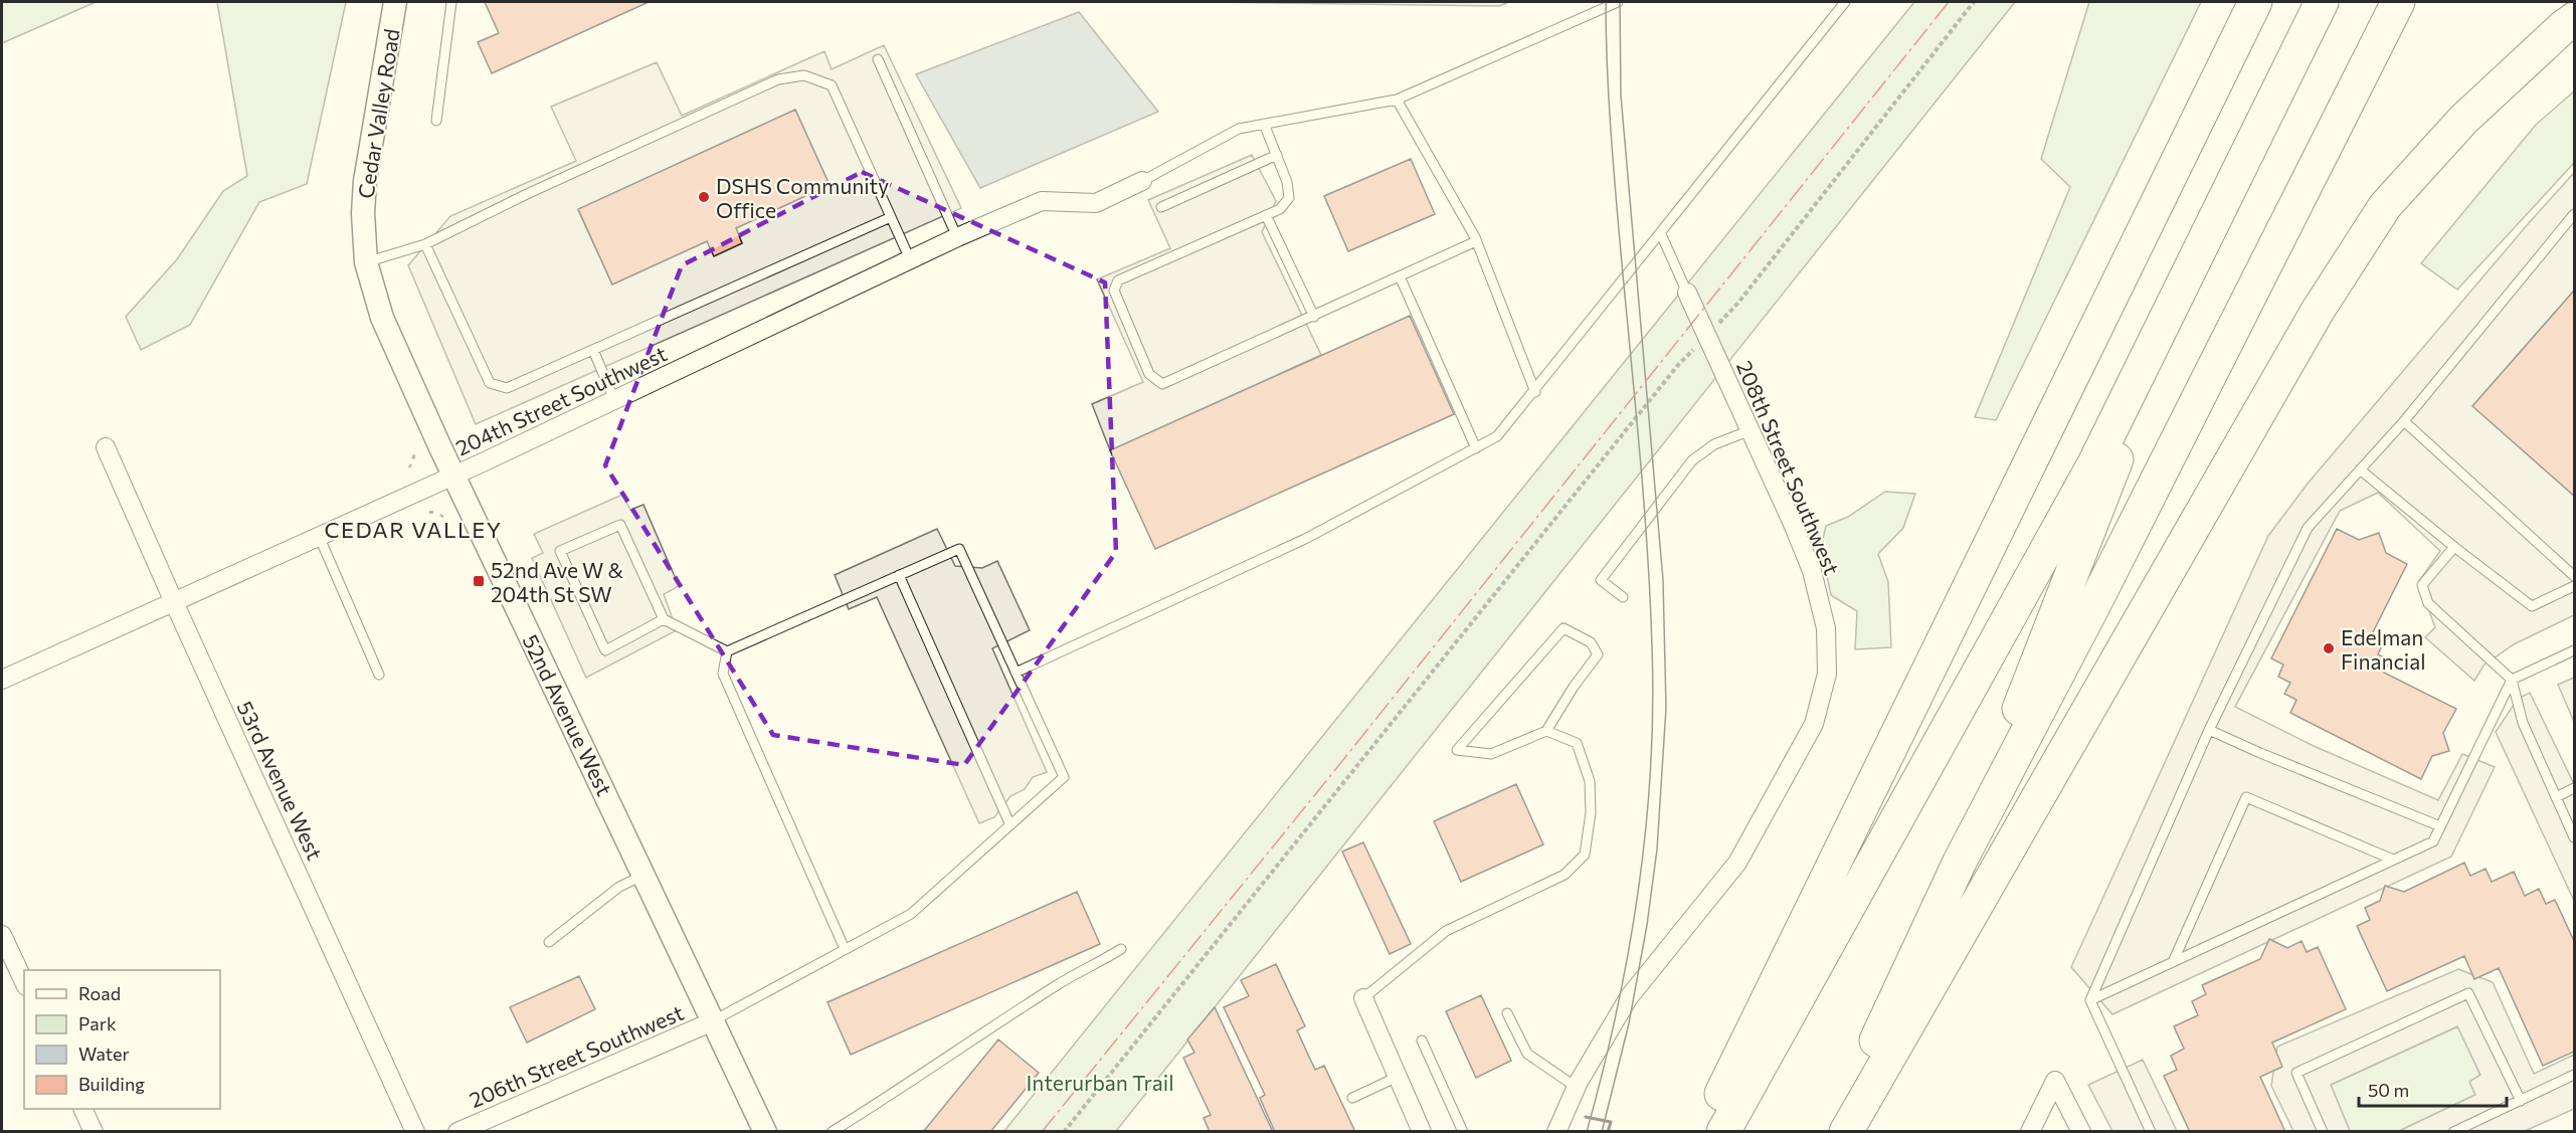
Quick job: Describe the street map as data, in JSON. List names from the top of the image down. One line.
{"streets":{"street":["Cedar Valley Road","204th Street Southwest","208th Street Southwest","52nd Avenue West","53rd Avenue West","206th Street Southwest"]},"crossings":[["Cedar Valley Road","52nd Avenue West"],["204th Street Southwest","52nd Avenue West"],["204th Street Southwest","53rd Avenue West"],["52nd Avenue West","206th Street Southwest"]],"districts":["CEDAR VALLEY"],"parks":["Interurban Trail"],"places":{"other":["DSHS Community Office","Edelman Financial"],"transit":["52nd Ave W & 204th St SW"]},"legend":["Road","Park","Water","Building"],"scale_bar":"50 m"}
